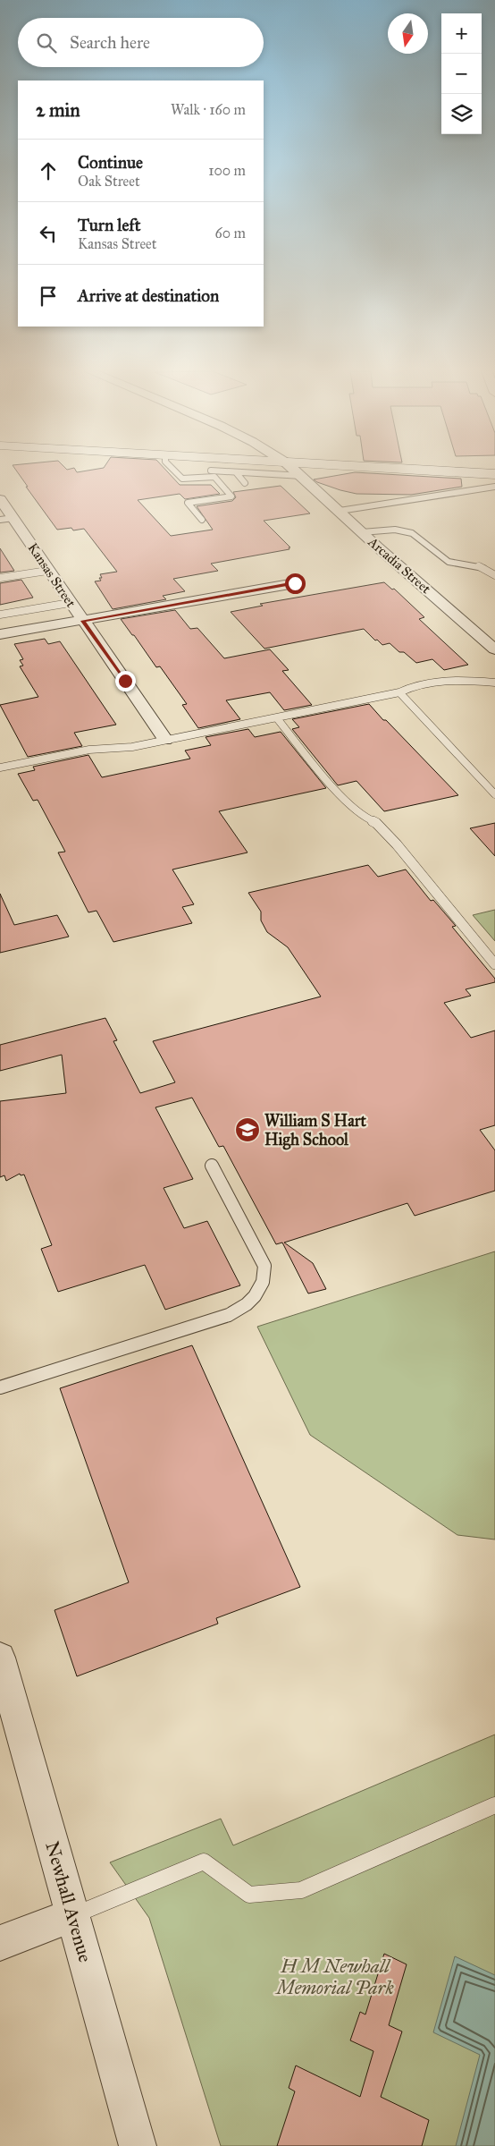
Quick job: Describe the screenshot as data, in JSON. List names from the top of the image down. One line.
{"streets":{"street":["Arcadia Street","Kansas Street","Newhall Avenue"]},"parks":["H M Newhall Memorial Park"],"places":{"school or university":["William S Hart High School"]},"north":"bottom","page":{"map_buttons":["+","−"],"search":"Search here","heading":["2 min","Walk · 160 m"],"list":[["Continue","Oak Street","100 m"],["Turn left","Kansas Street","60 m"],"Arrive at destination"]}}
